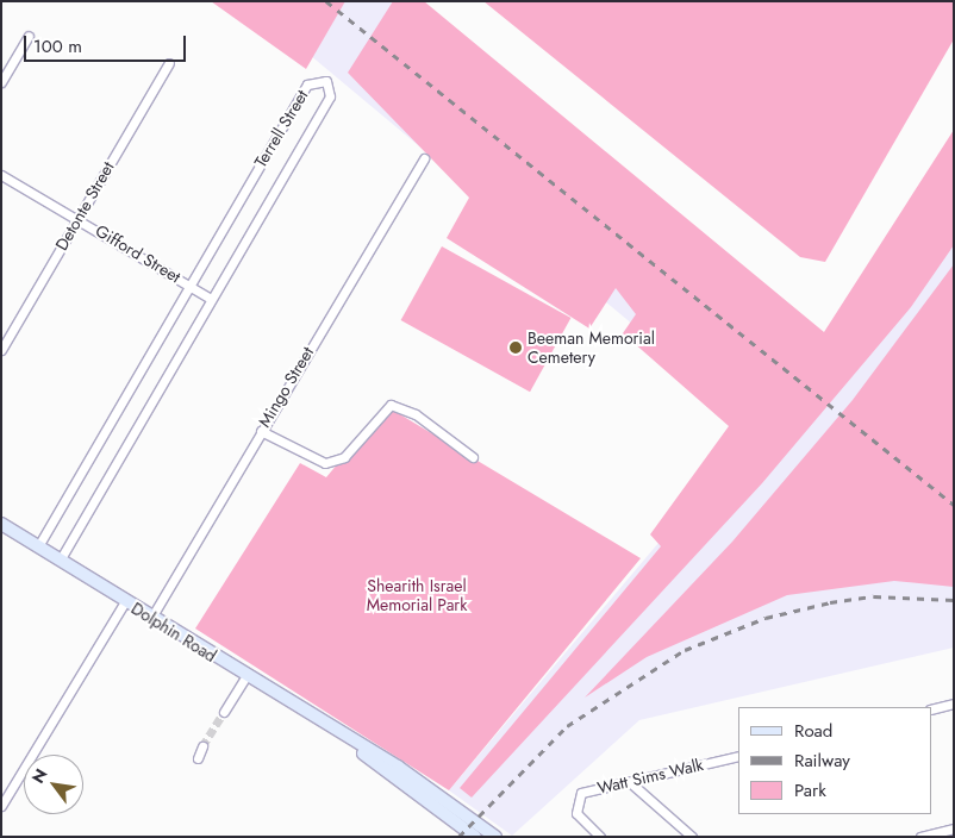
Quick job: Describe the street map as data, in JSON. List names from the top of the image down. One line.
{"streets":{"main road":["Dolphin Road"],"street":["Terrell Street","Detonte Street","Gifford Street","Mingo Street","Watt Sims Walk"]},"crossings":[["Terrell Street","Gifford Street"],["Terrell Street","Dolphin Road"],["Detonte Street","Gifford Street"],["Mingo Street","Dolphin Road"]],"parks":["Shearith Israel Memorial Park"],"places":["Beeman Memorial Cemetery"],"legend":["Road","Railway","Park"],"scale_bar":"100 m","north":"top left"}
